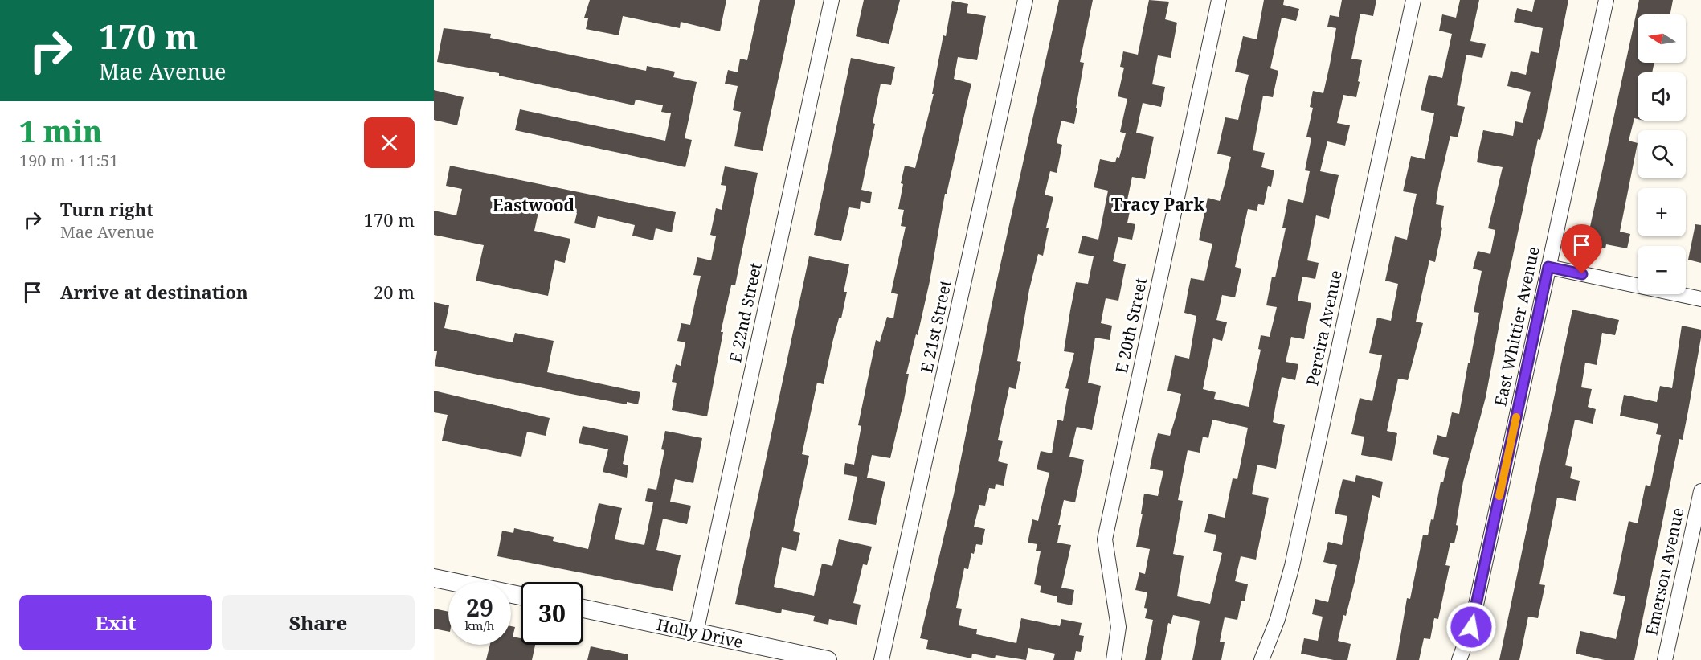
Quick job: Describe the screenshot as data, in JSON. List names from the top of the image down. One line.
{"streets":{"street":["E 22nd Street","E 20th Street","E 21st Street","East Whittier Avenue","Pereira Avenue","Emerson Avenue","Holly Drive"]},"crossings":[["E 22nd Street","Holly Drive"]],"districts":["Tracy Park","Eastwood"],"north":"left","page":{"turn":["170 m","Mae Avenue"],"map_buttons":["+","−"],"heading":["1 min","190 m · 11:51"],"list":[{"name":"Turn right","note":"Mae Avenue","value":"170 m"},{"name":"Arrive at destination","value":"20 m"}],"speed":"29 km/h","limit":"30","buttons":["Exit","Share"]}}
